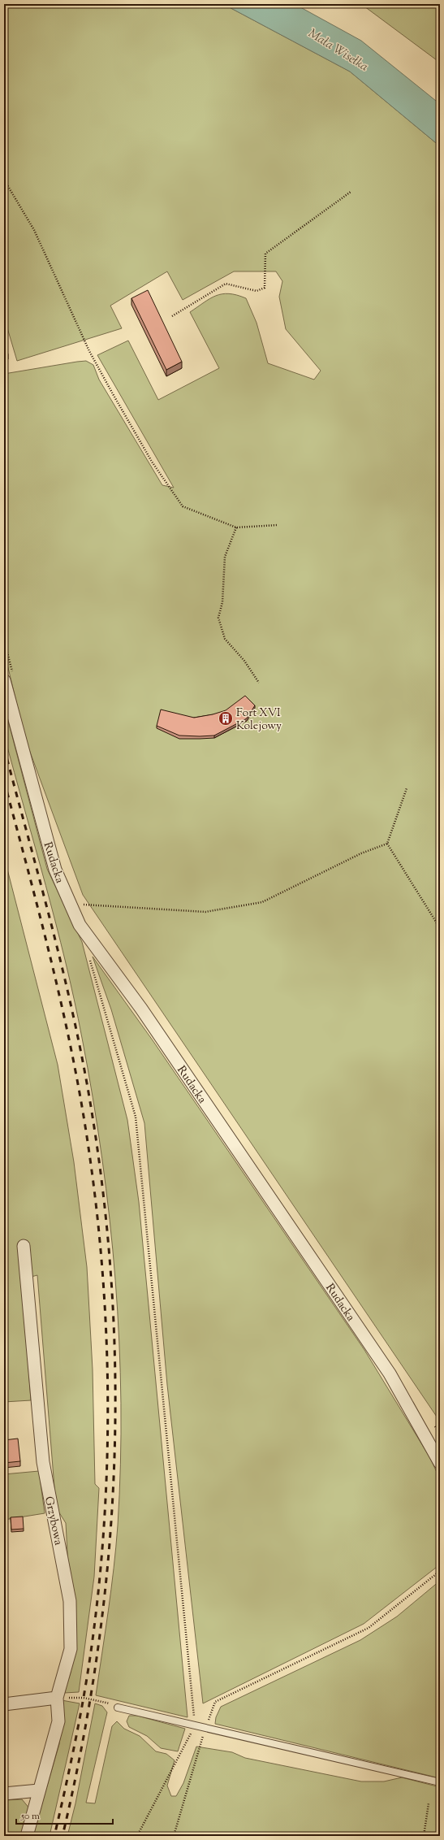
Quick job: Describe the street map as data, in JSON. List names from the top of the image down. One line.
{"streets":{"street":["Rudacka","Grzybowa"]},"water":["Mała Wisełka"],"places":{"building":["Fort XVI Kolejowy"]},"scale_bar":"50 m"}
